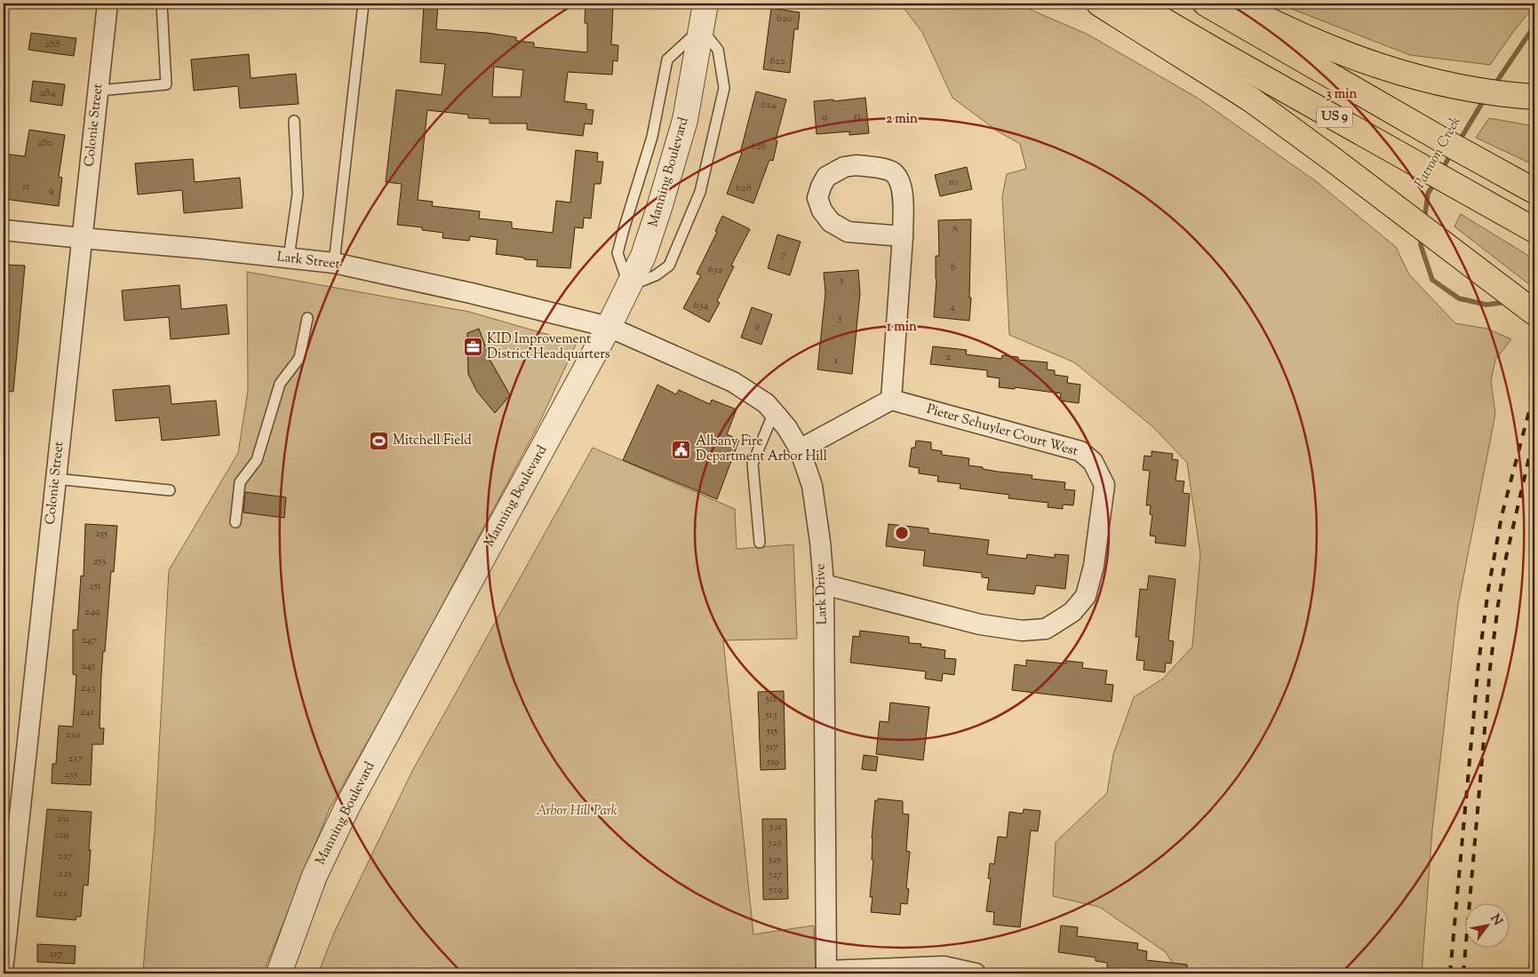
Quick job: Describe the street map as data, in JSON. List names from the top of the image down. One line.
{"streets":{"main road":["US 9"],"street":["Colonie Street","Manning Boulevard","Lark Street","Pieter Schuyler Court West","Lark Drive"]},"crossings":[["Colonie Street","Lark Street"],["Manning Boulevard","Lark Street"],["Manning Boulevard","Lark Drive"],["Lark Street","Lark Drive"],["Pieter Schuyler Court West","Lark Drive"]],"water":["Patroon Creek"],"parks":["Arbor Hill Park"],"places":{"office":["KID Improvement District Headquarters"],"sports":["Mitchell Field"],"public building":["Albany Fire Department Arbor Hill"]},"house_numbers":["620","288","622","284","624","11","9","280","626","10","11","628","9","8","7","6","632","5","634","4","3","9","2","1","255","253","251","249","247","245","243","511","241","513","515","239","517","237","519","235","231","521","229","523","227","525","225","527","529","223","217"],"north":"top right","rings":["3 min","2 min","1 min"]}
